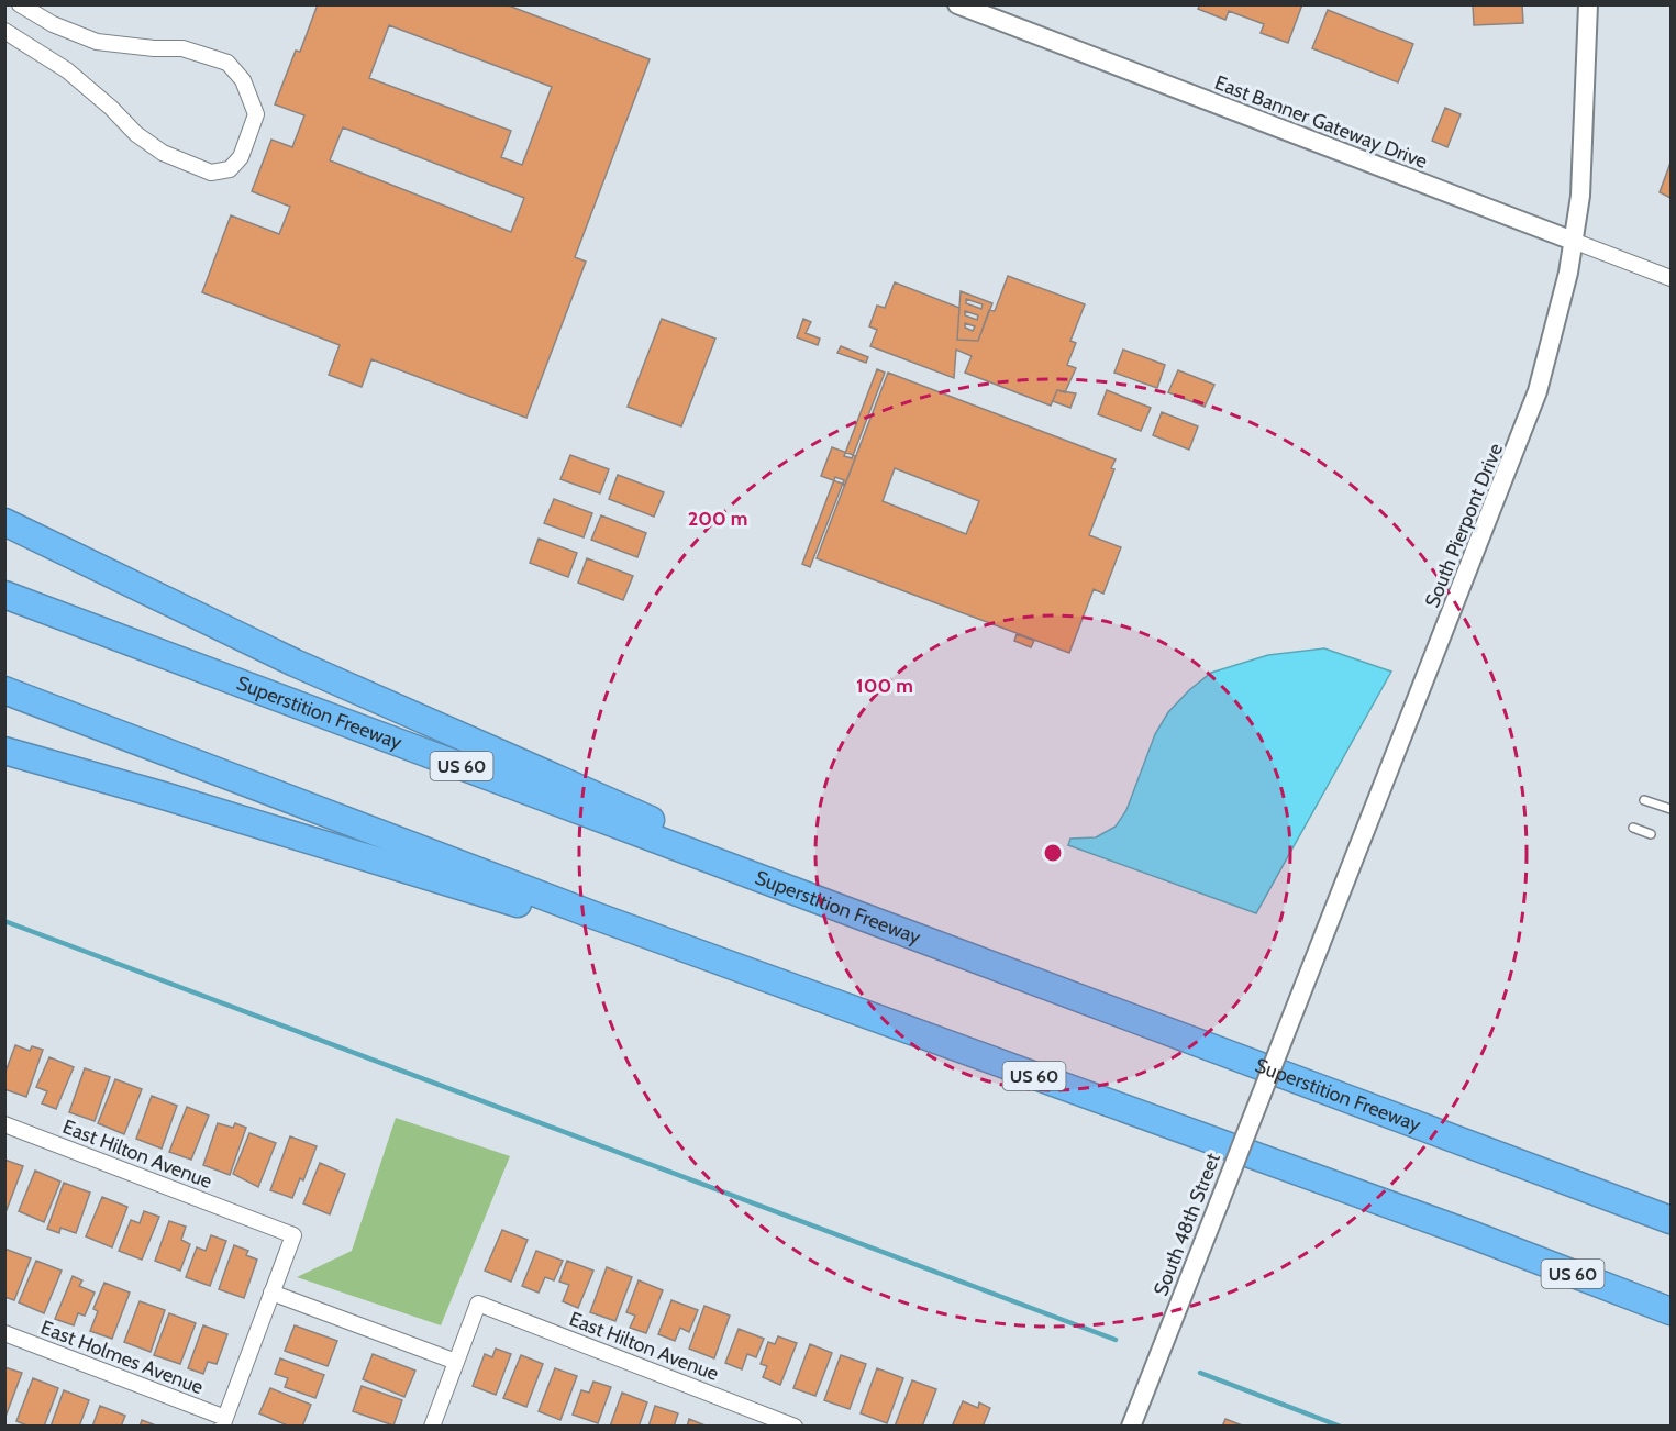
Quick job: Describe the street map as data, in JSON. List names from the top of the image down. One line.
{"streets":{"highway":["Superstition Freeway","US 60"],"street":["East Banner Gateway Drive","South Pierpont Drive","East Hilton Avenue","South 48th Street","East Holmes Avenue"]},"crossings":[["East Banner Gateway Drive","South Pierpont Drive"],["South Pierpont Drive","South 48th Street"]],"rings":["200 m","100 m"]}
